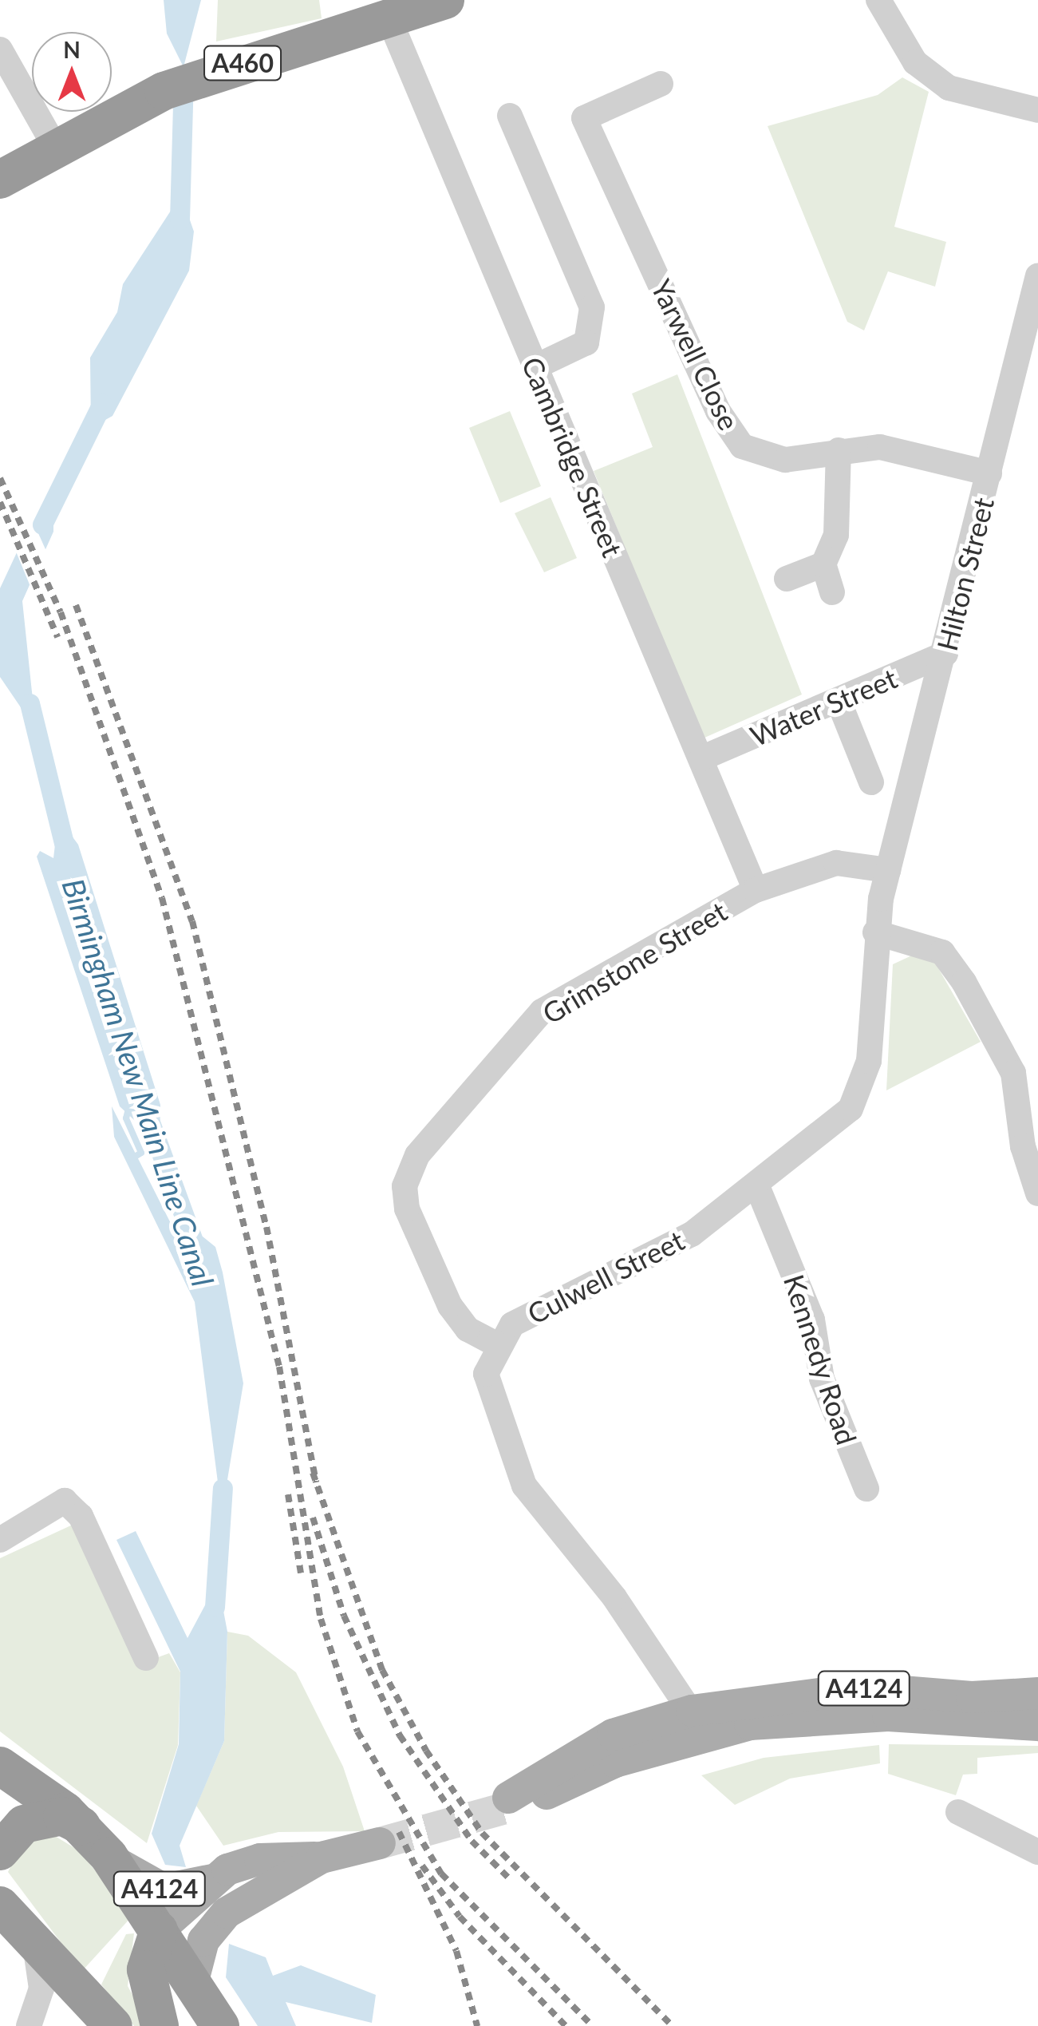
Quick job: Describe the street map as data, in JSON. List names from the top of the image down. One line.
{"streets":{"highway":["A460"],"main road":["A4124"],"street":["Yarwell Close","Cambridge Street","Hilton Street","Water Street","Grimstone Street","Culwell Street","Kennedy Road"]},"crossings":[["A460","Cambridge Street"],["Yarwell Close","Hilton Street"],["Cambridge Street","Water Street"],["Cambridge Street","Grimstone Street"],["Hilton Street","Water Street"],["Hilton Street","Grimstone Street"],["Hilton Street","Culwell Street"],["Grimstone Street","Culwell Street"],["Culwell Street","Kennedy Road"]],"water":["Birmingham New Main Line Canal"],"north":"top"}
